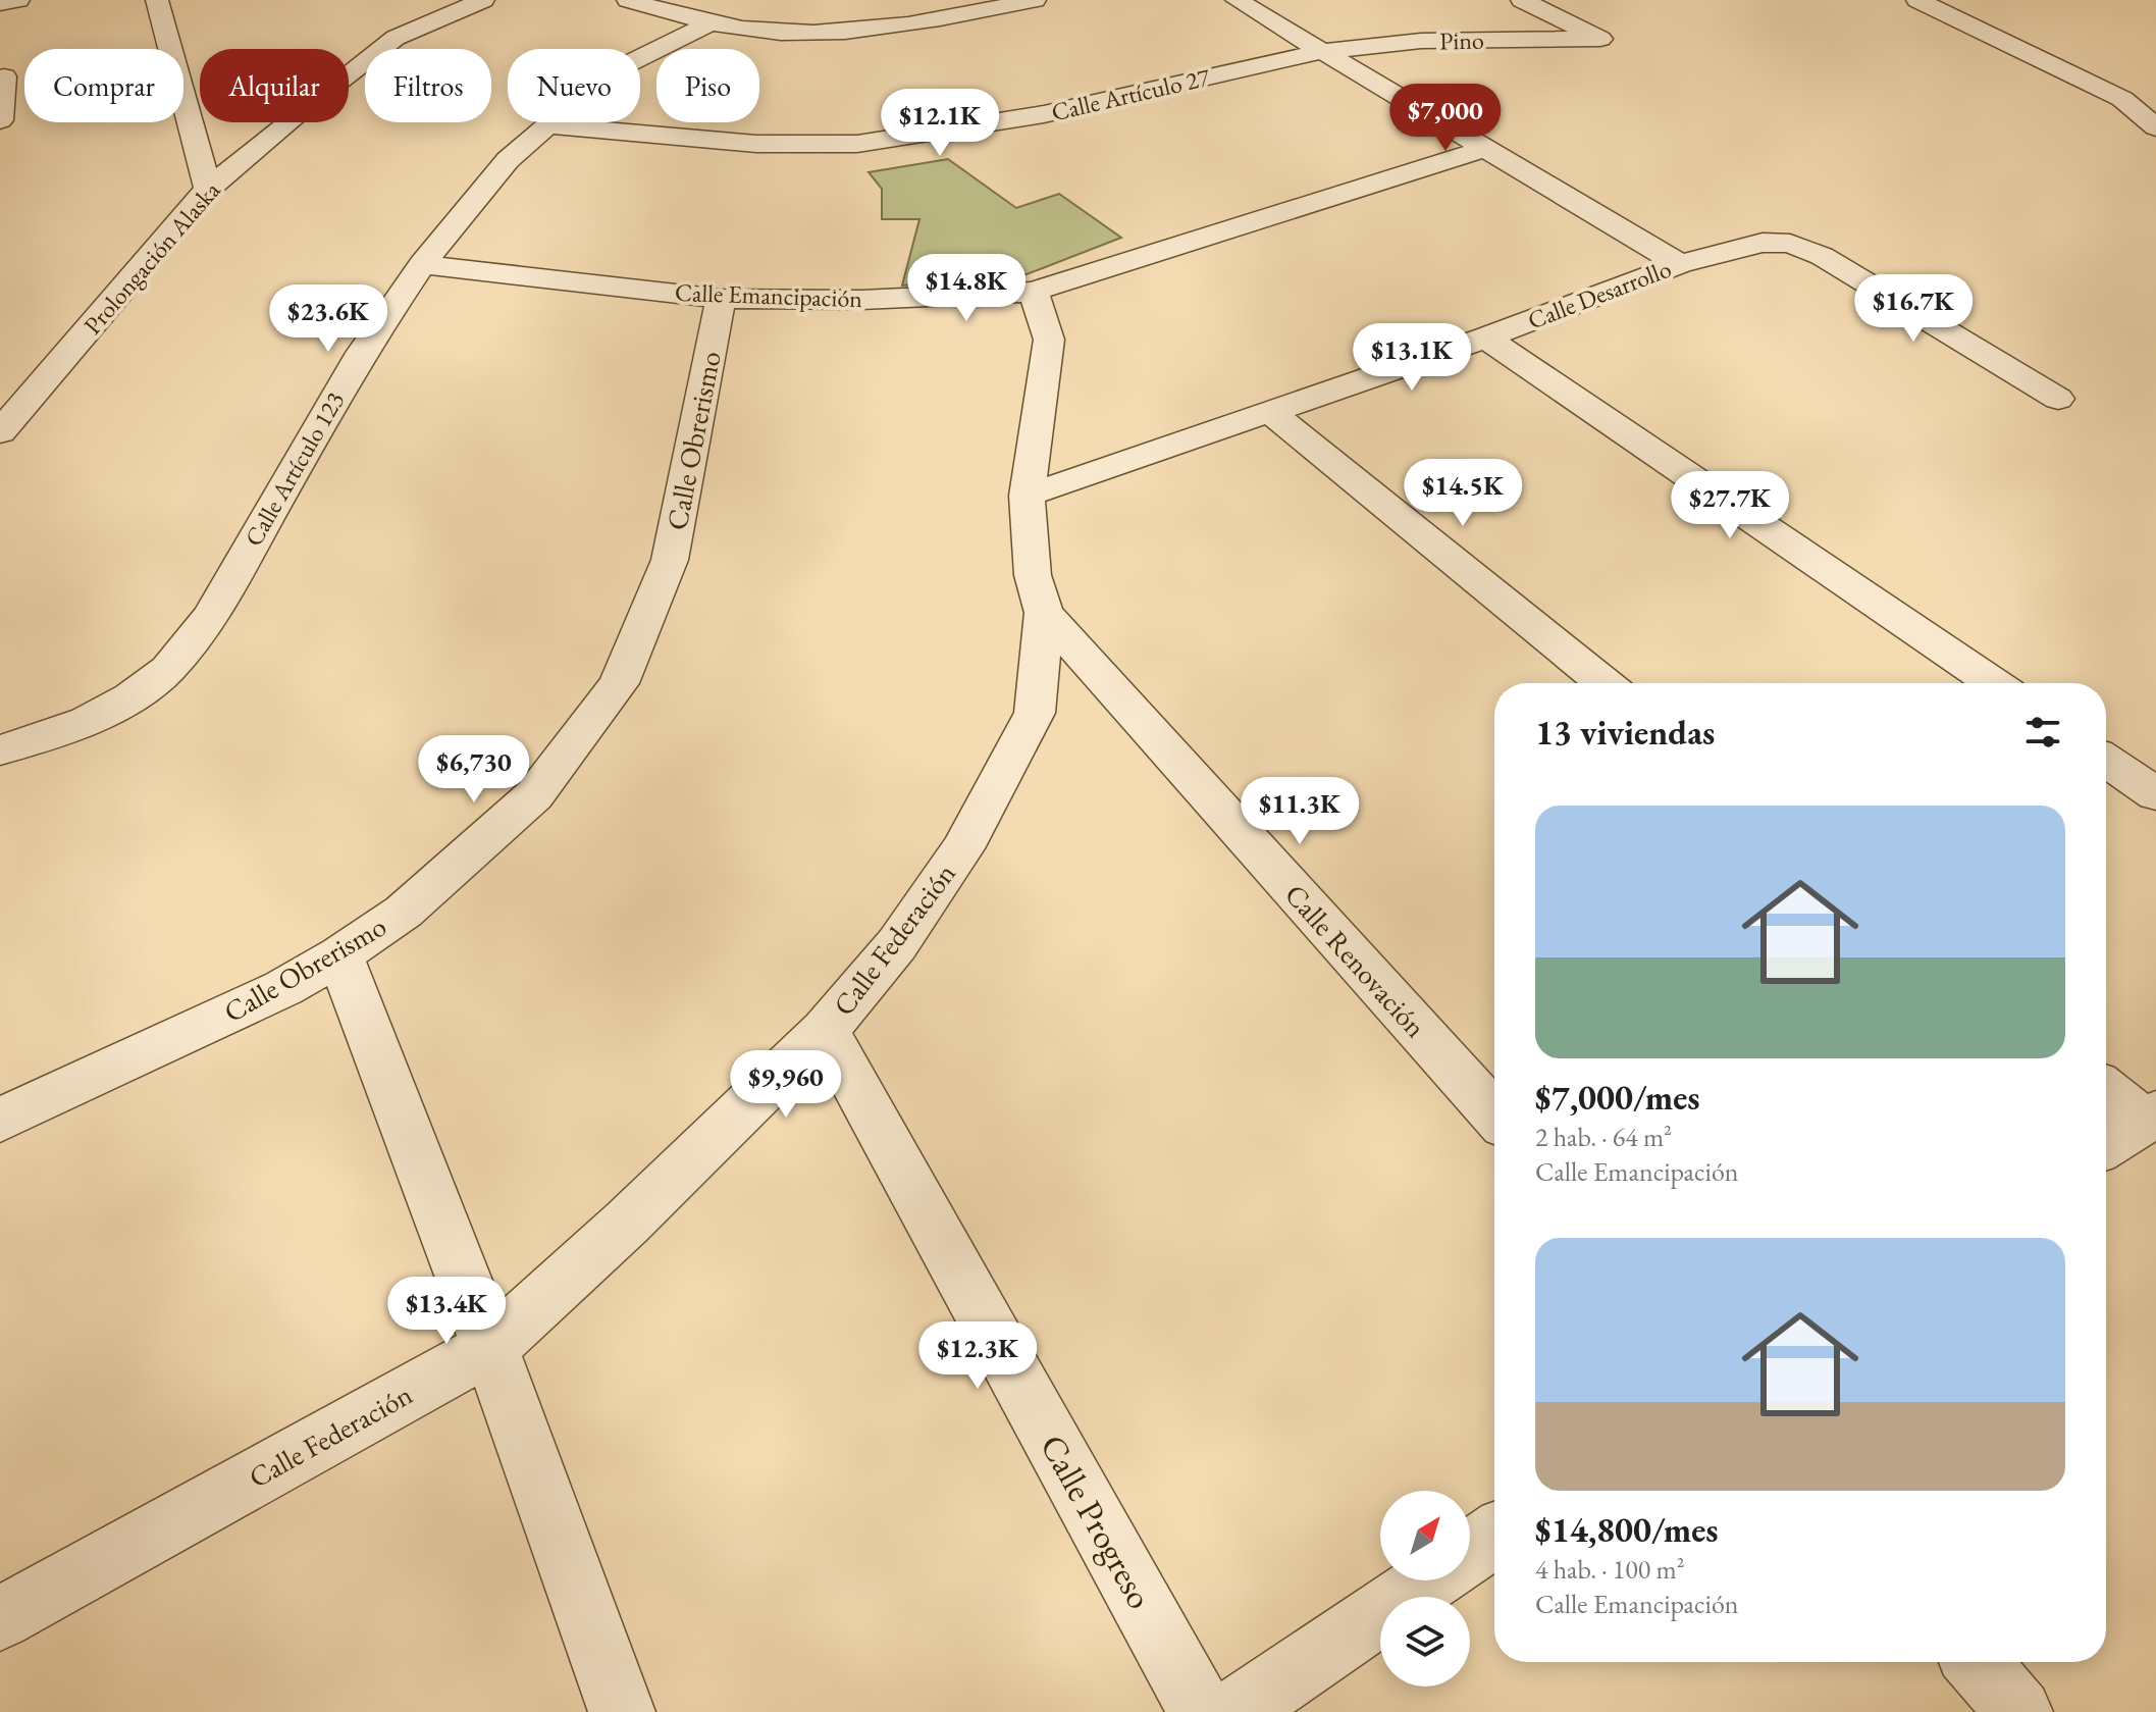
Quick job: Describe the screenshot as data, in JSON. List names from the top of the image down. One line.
{"streets":{"street":["Pino","Calle Artículo 27","Prolongación Alaska","Calle Desarrollo","Calle Emancipación","Calle Obrerismo","Calle Artículo 123","Calle Federación","Calle Renovación","Calle Progreso"]},"crossings":[["Pino","Calle Artículo 27"],["Calle Artículo 27","Calle Artículo 123"],["Calle Desarrollo","Calle Federación"],["Calle Emancipación","Calle Obrerismo"],["Calle Emancipación","Calle Artículo 123"],["Calle Emancipación","Calle Federación"],["Calle Federación","Calle Renovación"],["Calle Federación","Calle Progreso"]],"north":"top right","page":{"chip":["Comprar","Alquilar","Filtros","Nuevo","Piso"],"price":["$7,000","$12.1K","$14.8K","$16.7K","$23.6K","$13.1K","$14.5K","$27.7K","$6,730","$11.3K","$9,960","$13.4K","$12.3K"],"heading":"13 viviendas","list":[{"name":"$7,000/mes","note":"2 hab. · 64 m² · Calle Emancipación"},{"name":"$14,800/mes","note":"4 hab. · 100 m² · Calle Emancipación"}]}}
